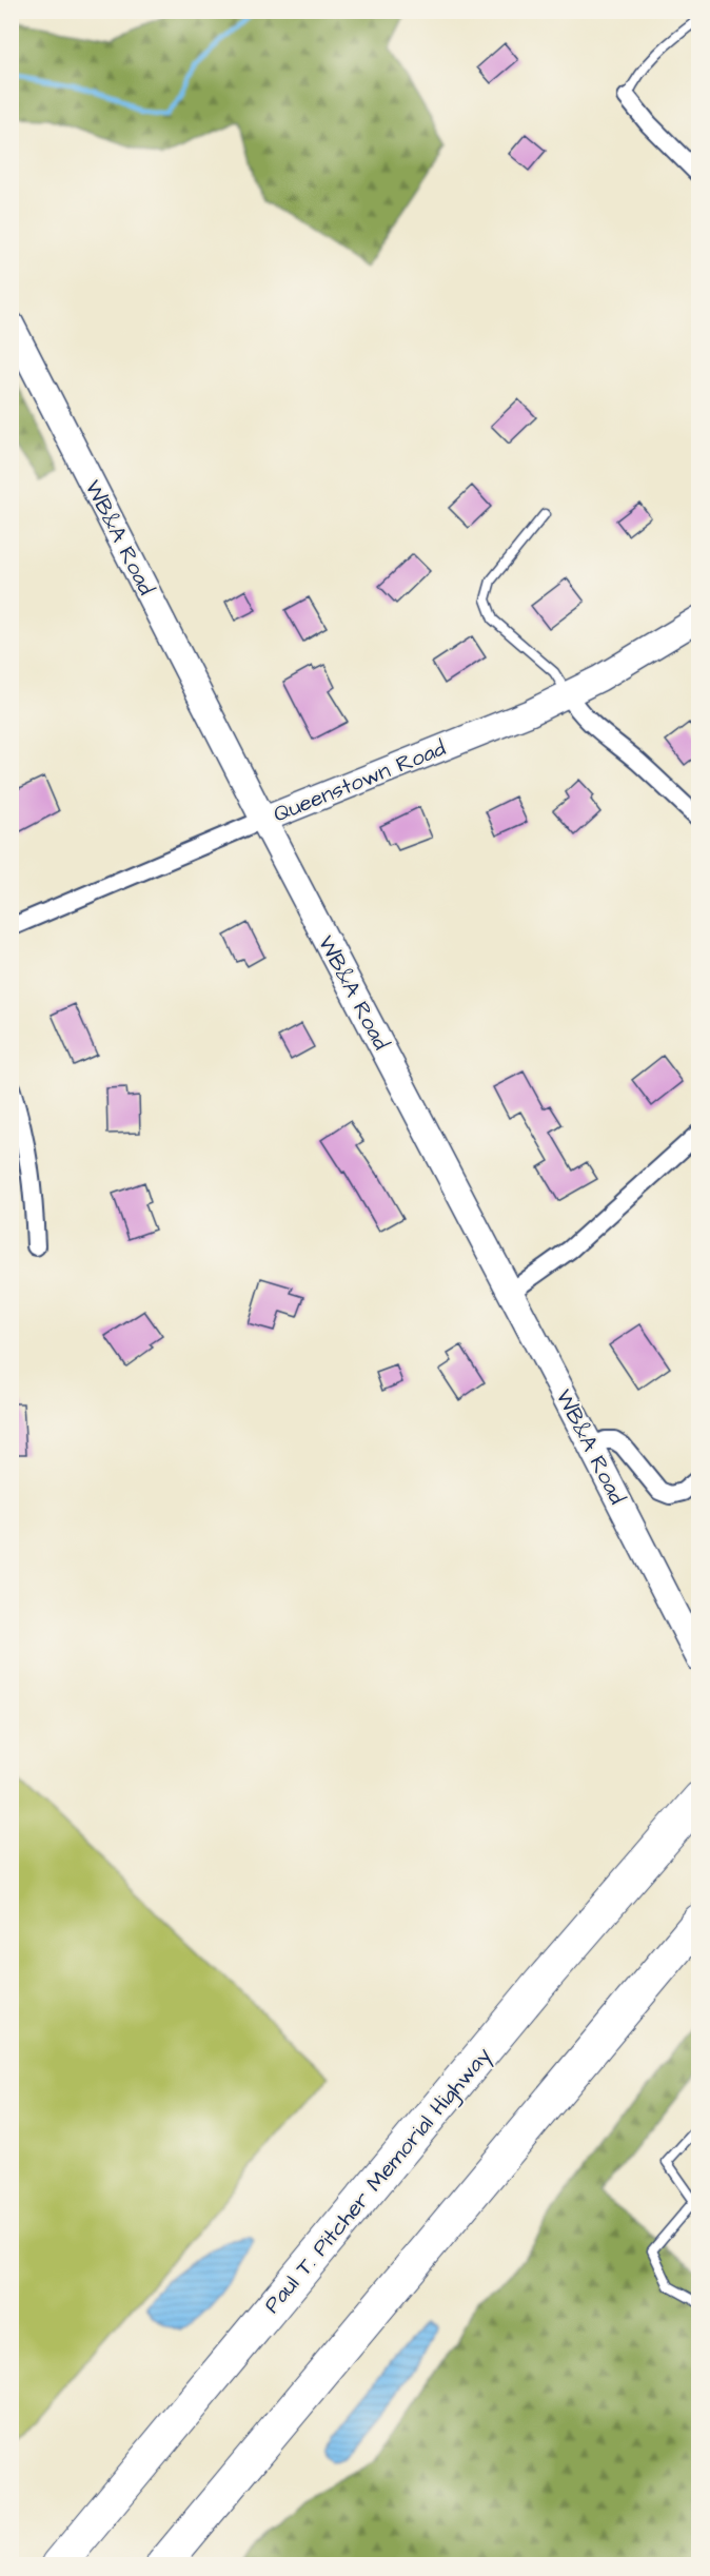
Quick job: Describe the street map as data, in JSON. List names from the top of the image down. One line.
{"streets":{"highway":["Paul T. Pitcher Memorial Highway"],"street":["WB&A Road","Queenstown Road"]},"crossings":[["WB&A Road","Queenstown Road"]]}
